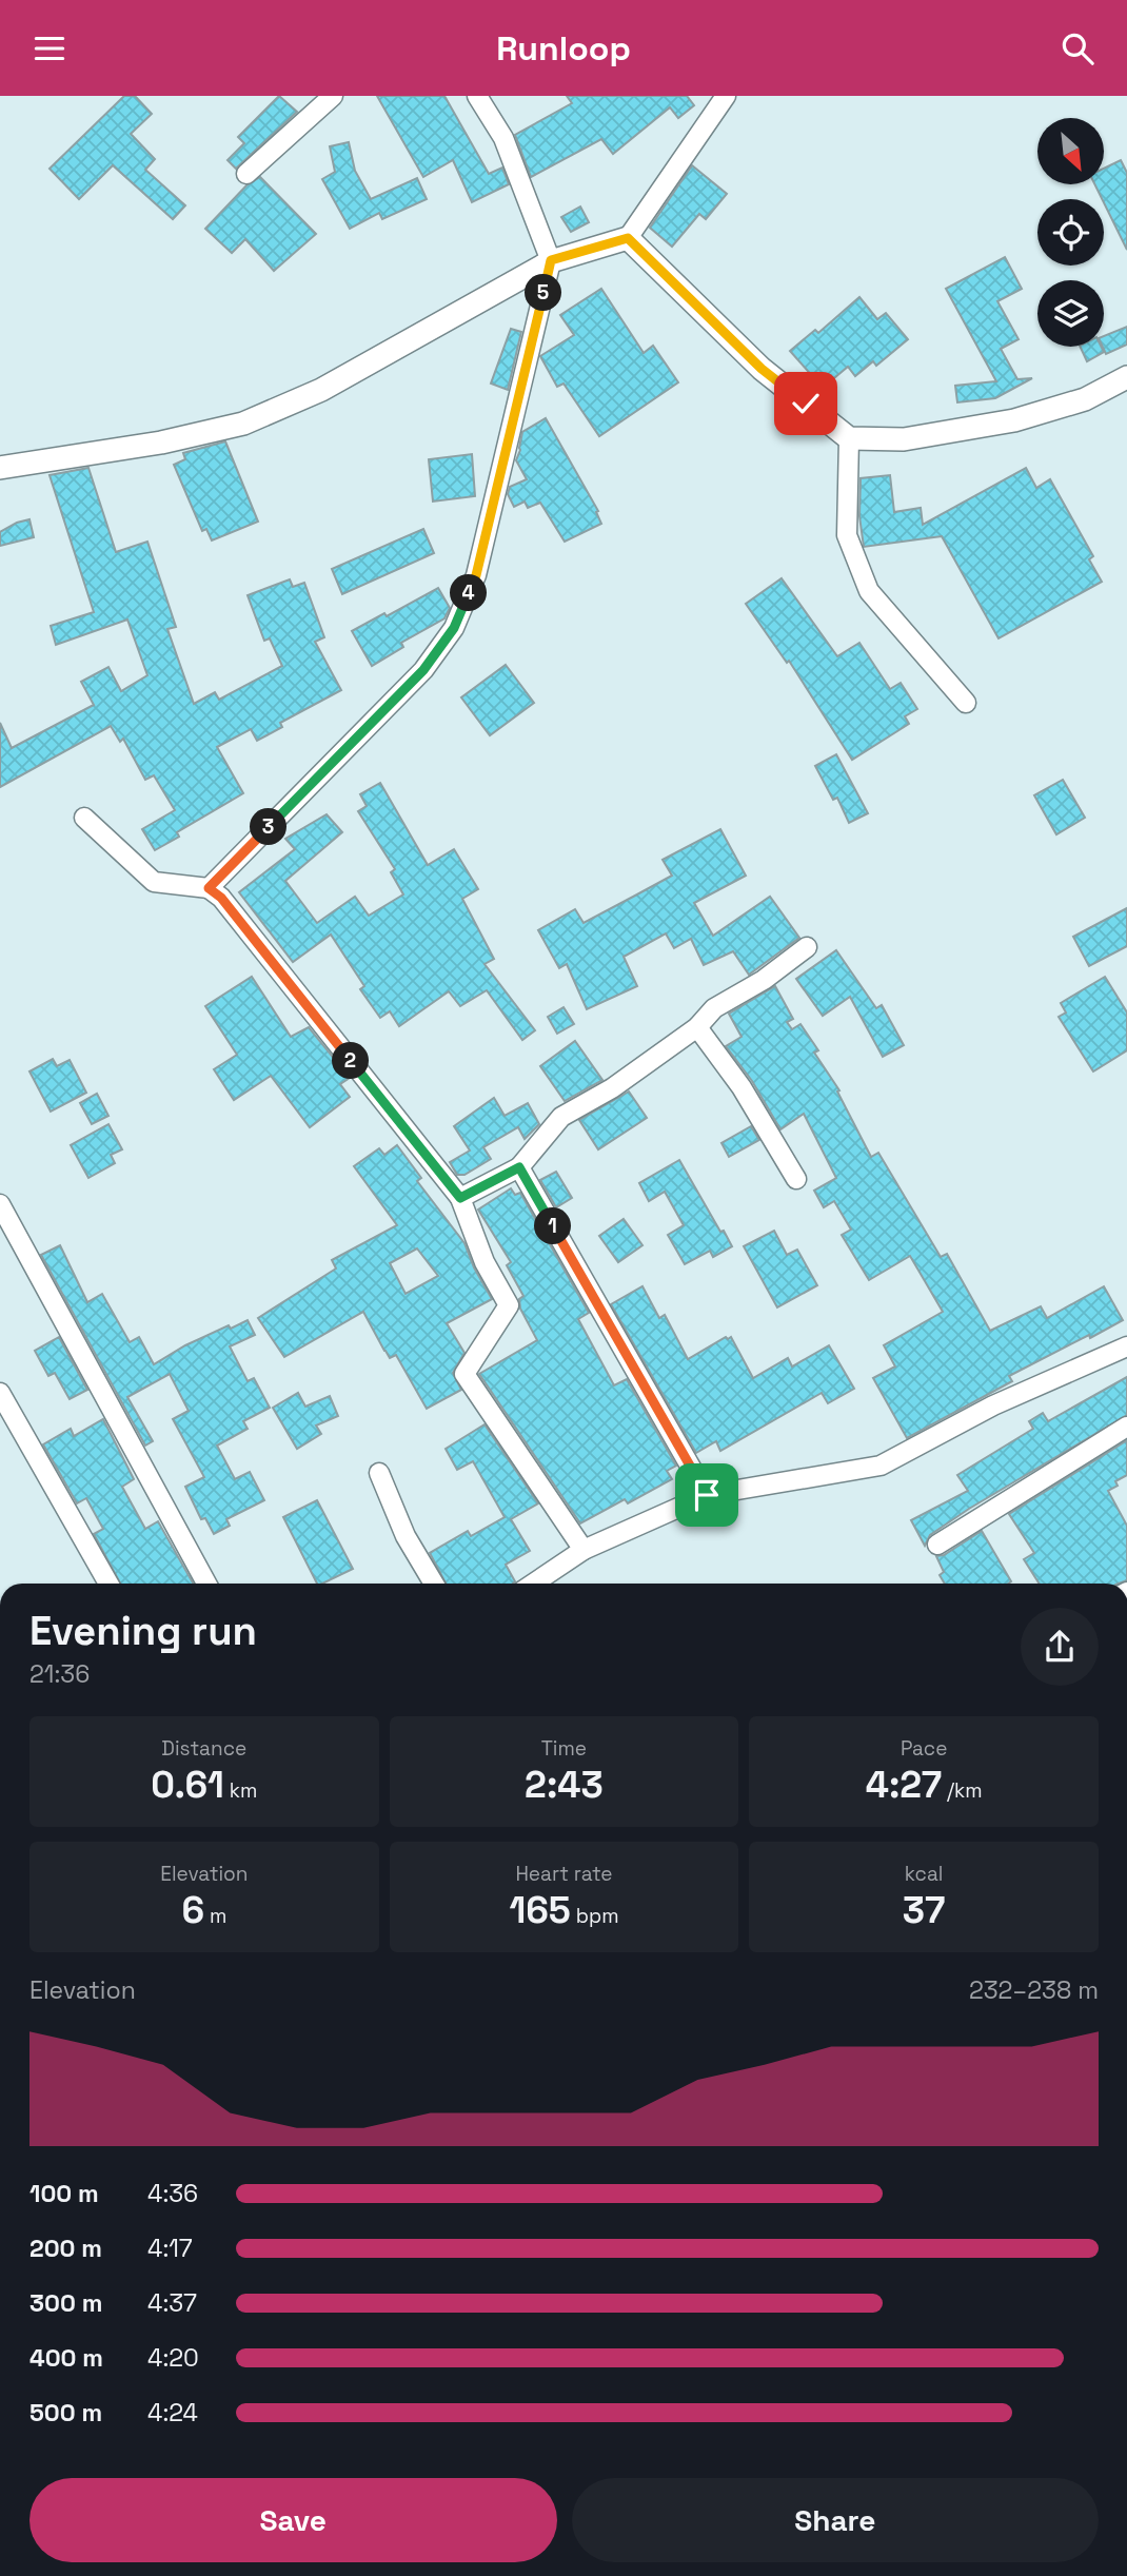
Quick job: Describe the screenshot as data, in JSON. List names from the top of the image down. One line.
{"north":"bottom right","page":{"header":"Runloop","pins":["5","4","3","2","1"],"heading":["Evening run","21:36"],"stats":[["Distance","0.61 km"],["Time","2:43"],["Pace","4:27 /km"],["Elevation","6 m"],["Heart rate","165 bpm"],["kcal","37"]],"chart":["Elevation","232–238 m"],"list":[{"name":"100 m","note":"4:36"},{"name":"200 m","note":"4:17"},{"name":"300 m","note":"4:37"},{"name":"400 m","note":"4:20"},{"name":"500 m","note":"4:24"}],"buttons":["Save","Share"]}}
